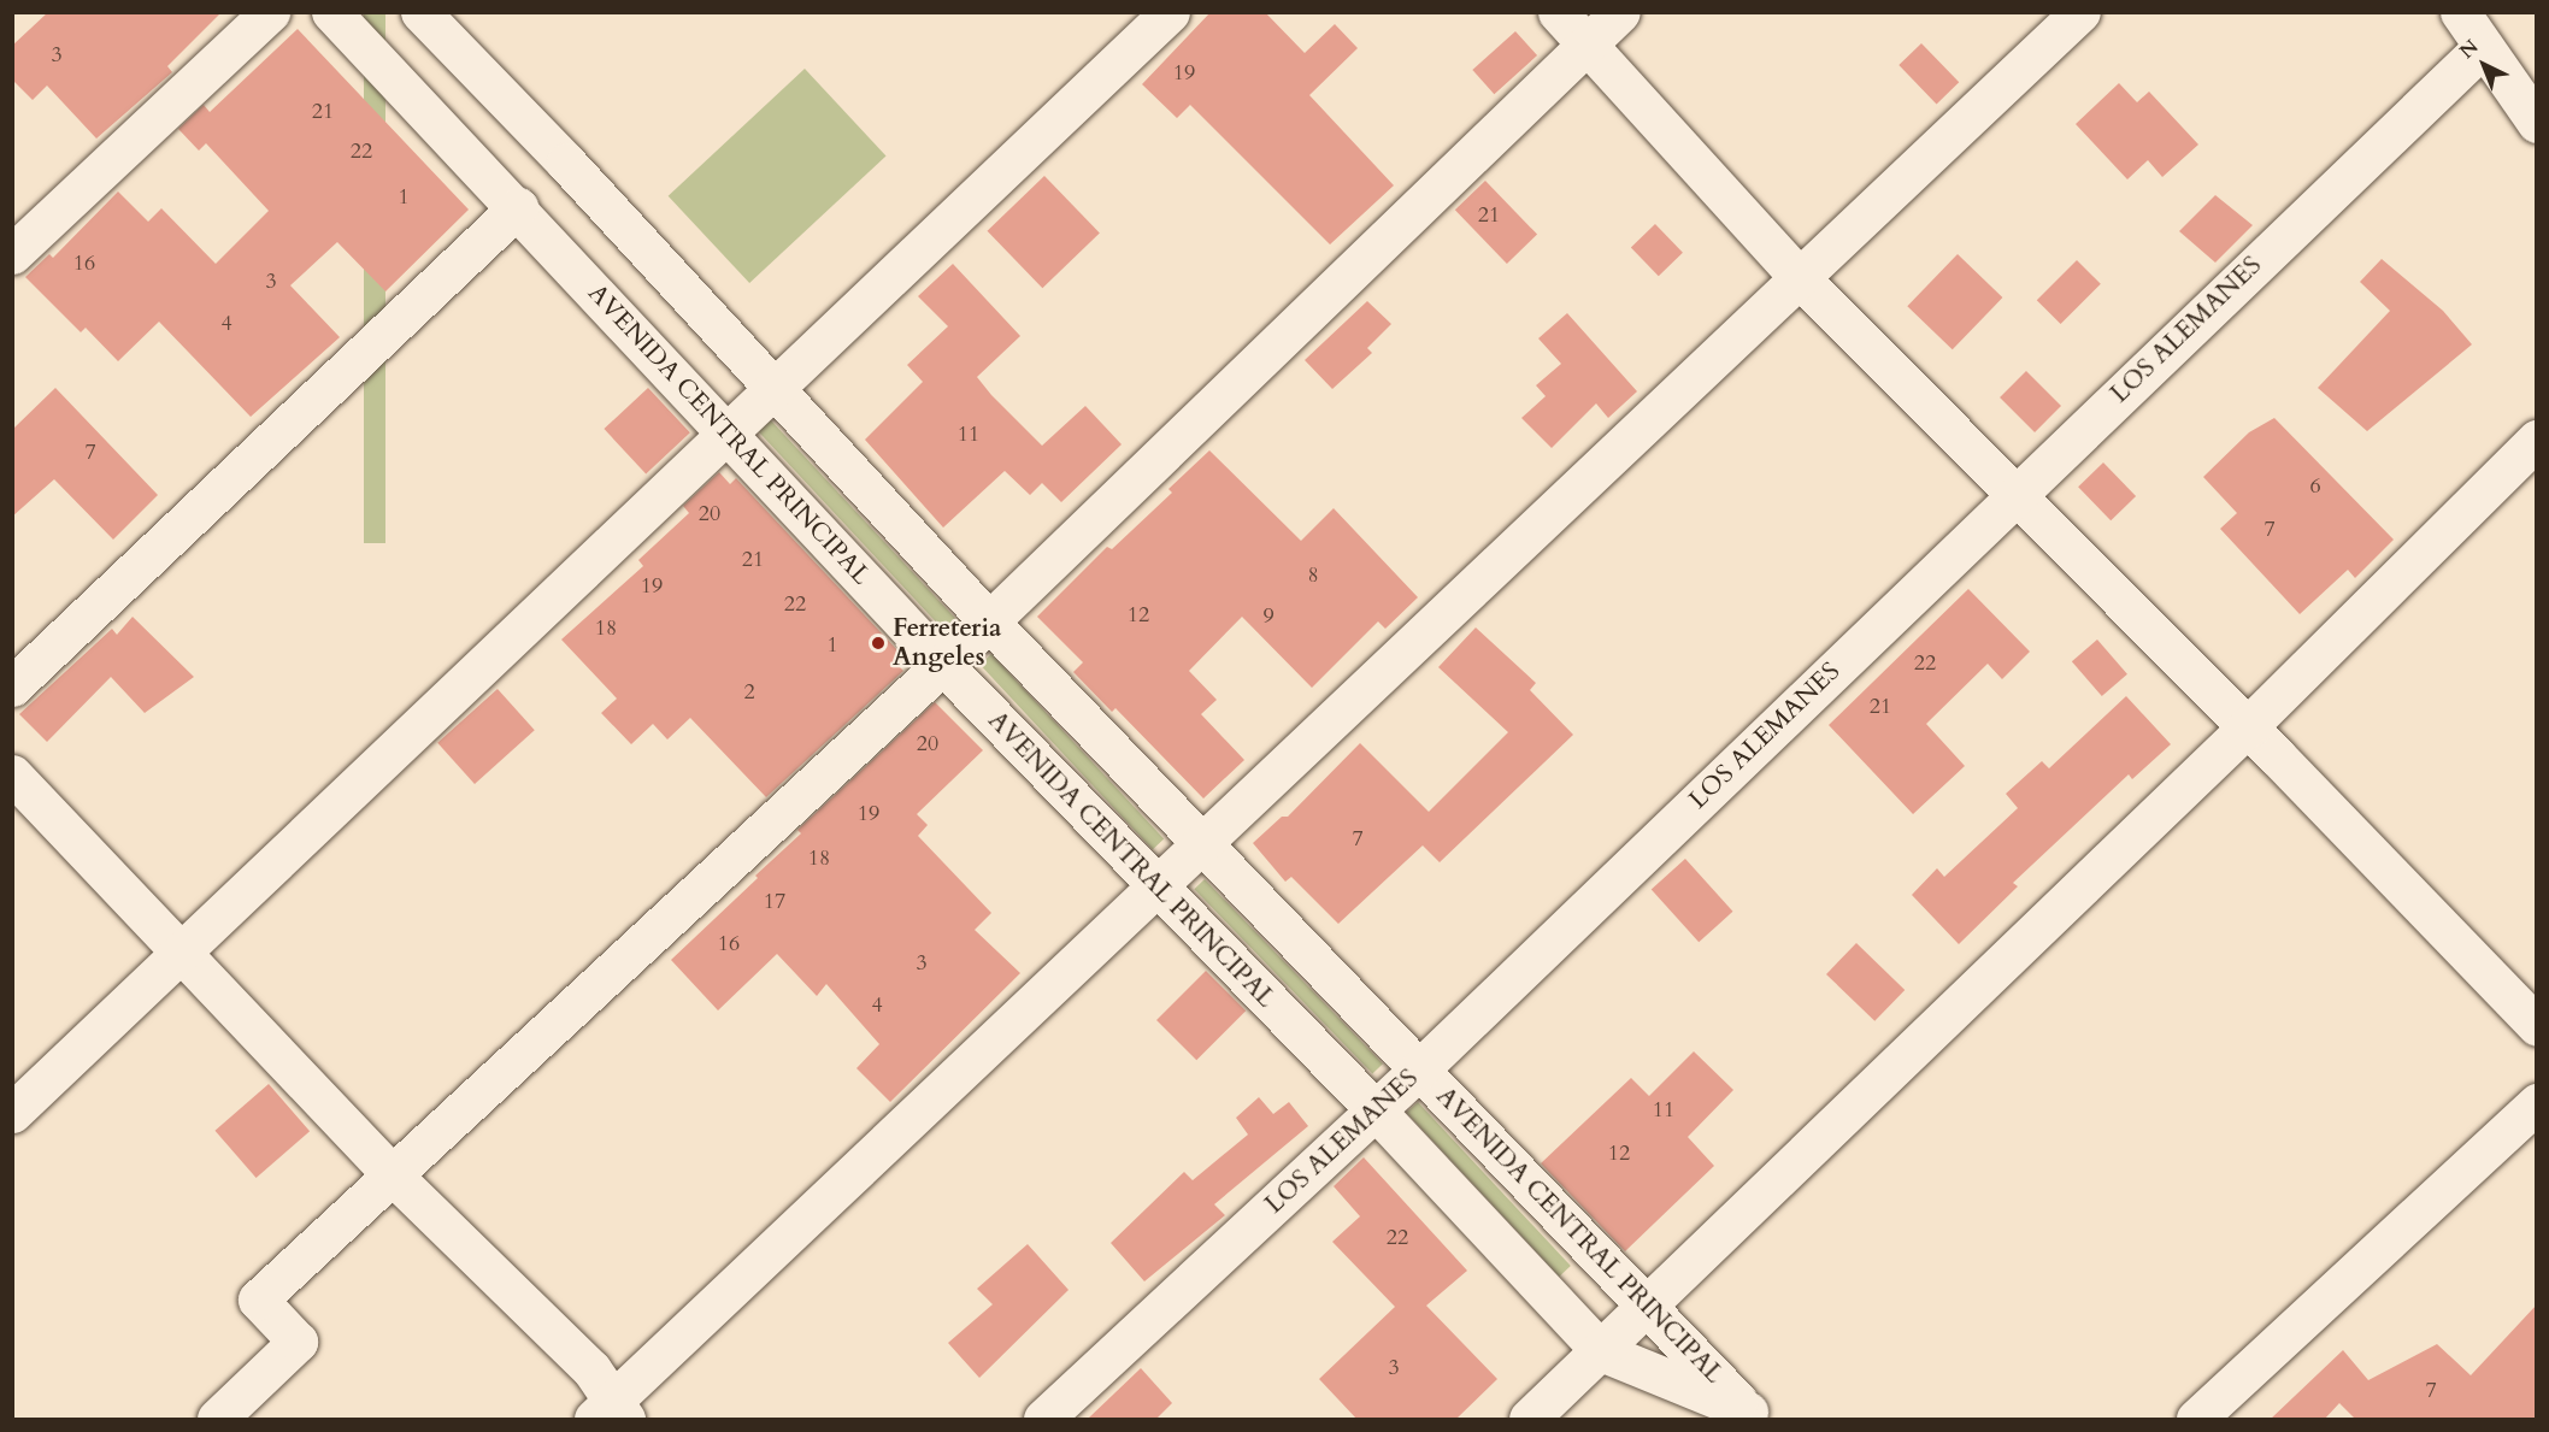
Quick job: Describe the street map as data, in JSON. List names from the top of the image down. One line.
{"streets":{"street":["LOS ALEMANES","AVENIDA CENTRAL PRINCIPAL"]},"crossings":[["LOS ALEMANES","AVENIDA CENTRAL PRINCIPAL"]],"places":["Ferreteria Angeles"],"house_numbers":["3","19","21","22","1","21","16","3","4","11","7","6","20","7","21","8","19","22","12","9","18","1","22","2","21","20","19","7","18","17","16","3","4","11","12","22","3","7"],"north":"top left"}
